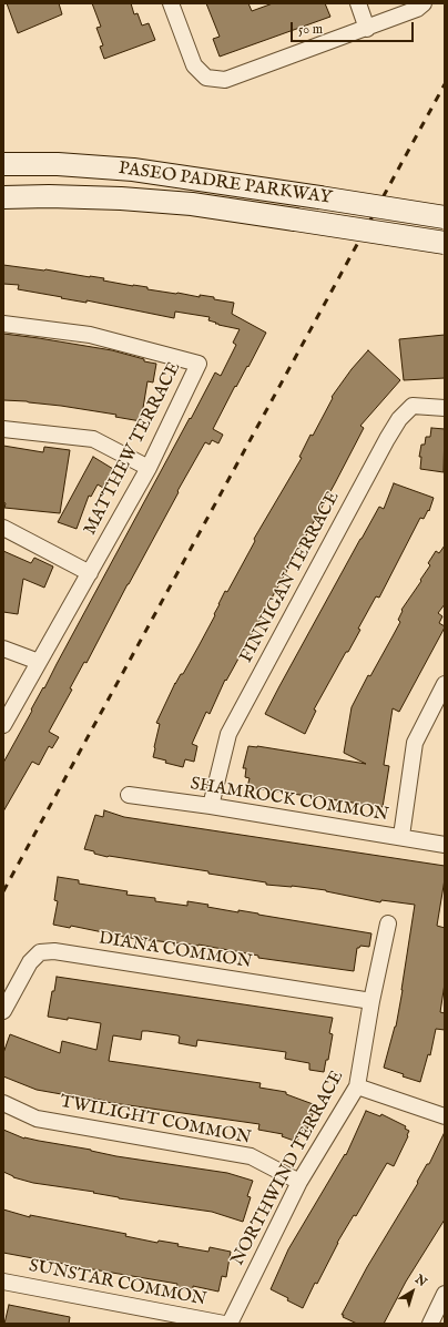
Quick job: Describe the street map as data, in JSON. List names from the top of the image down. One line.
{"streets":{"main road":["PASEO PADRE PARKWAY"],"street":["MATTHEW TERRACE","FINNIGAN TERRACE","SHAMROCK COMMON","DIANA COMMON","TWILIGHT COMMON","NORTHWIND TERRACE","SUNSTAR COMMON"]},"crossings":[["FINNIGAN TERRACE","SHAMROCK COMMON"],["DIANA COMMON","NORTHWIND TERRACE"],["TWILIGHT COMMON","NORTHWIND TERRACE"]],"scale_bar":"50 m","north":"top right"}
